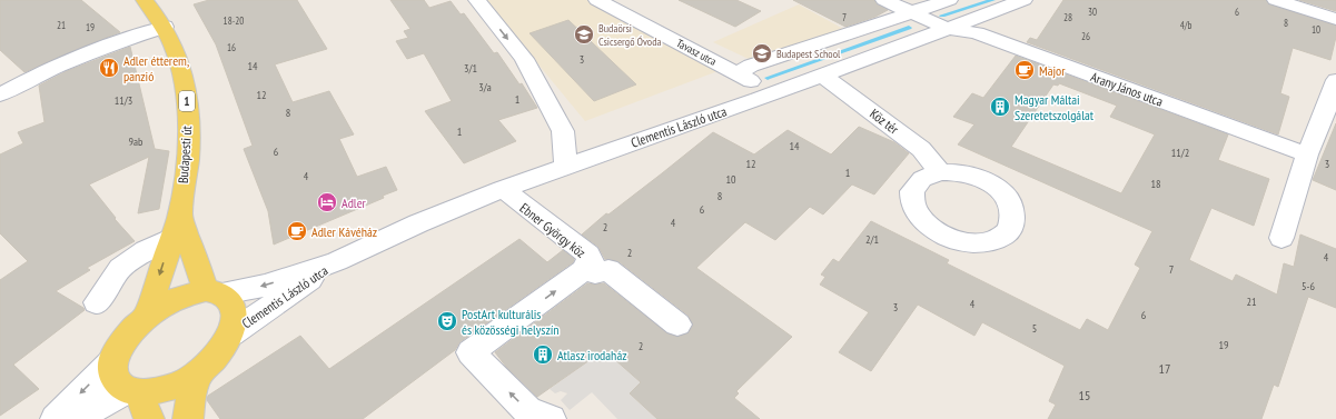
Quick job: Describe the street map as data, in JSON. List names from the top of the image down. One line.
{"streets":{"main road":["1","Budapesti út"],"street":["Tavasz utca","Arany János utca","Köz tér","Clementis László utca","Ebner György köz"]},"crossings":[["Tavasz utca","Clementis László utca"],["Arany János utca","Clementis László utca"],["1","Clementis László utca"],["1","Budapesti út"],["Köz tér","Clementis László utca"],["Clementis László utca","Budapesti út"],["Clementis László utca","Ebner György köz"]],"places":{"school or university":["Budaörsi Csicsergő Óvoda","Budapest School"],"restaurant":["Adler étterem, panzió"],"cafe":["Major","Adler Kávéház"],"building":["Magyar Máltai Szeretetszolgálat","Atlasz irodaház"],"hotel":["Adler"],"theatre":["PostArt kulturális és közösségi helyszín"]},"house_numbers":["30","6","7","28","18-20","8","21","4/b","19","10","26","16","3","14","3/1","3/a","12","1","11/3","8","1","9ab","14","6","11/2","12","3","1","4","10","18","8","6","4","2","2/1","2","4","7","5-6","21","4","3","6","5","19","2","17","15"]}
